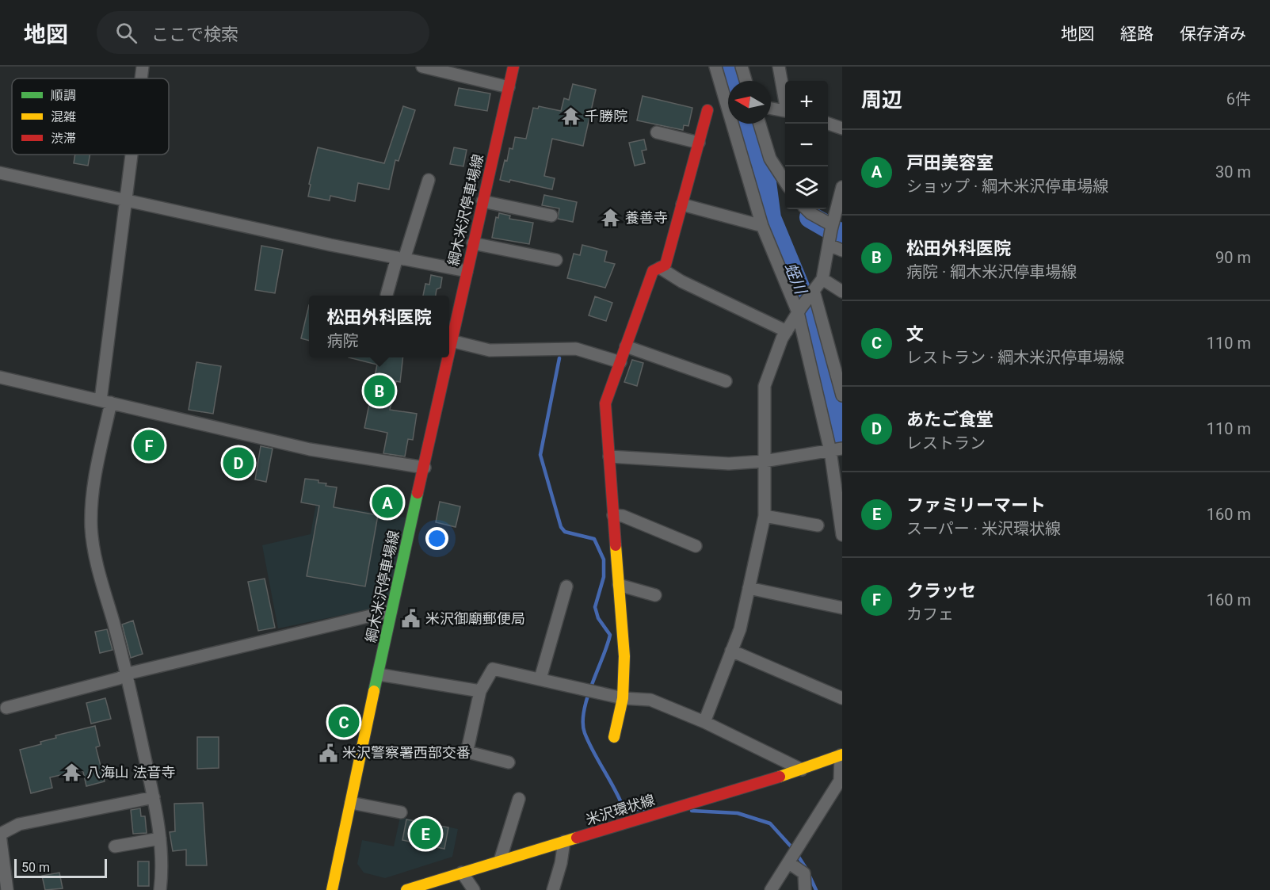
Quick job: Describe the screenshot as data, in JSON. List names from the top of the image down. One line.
{"streets":{"main road":["綱木米沢停車場線","米沢環状線"]},"water":["蛭川"],"places":{"temple":["千勝院","養善寺","八海山 法音寺"],"public building":["米沢御廟郵便局","米沢警察署西部交番"]},"legend":["順調","混雑","渋滞"],"scale_bar":"50 m","north":"left","page":{"header":"地図","search":"ここで検索","nav":["地図","経路","保存済み"],"heading":["周辺","6件"],"map_buttons":["+","−"],"list":[{"mark":"A","name":"戸田美容室","note":"ショップ · 綱木米沢停車場線","value":"30 m"},{"mark":"B","name":"松田外科医院","note":"病院 · 綱木米沢停車場線","value":"90 m"},{"mark":"C","name":"文","note":"レストラン · 綱木米沢停車場線","value":"110 m"},{"mark":"D","name":"あたご食堂","note":"レストラン","value":"110 m"},{"mark":"E","name":"ファミリーマート","note":"スーパー · 米沢環状線","value":"160 m"},{"mark":"F","name":"クラッセ","note":"カフェ","value":"160 m"}],"popup":["松田外科医院","病院"],"pins":["B","F","D","A","C","E"],"scale":"50 m"}}
